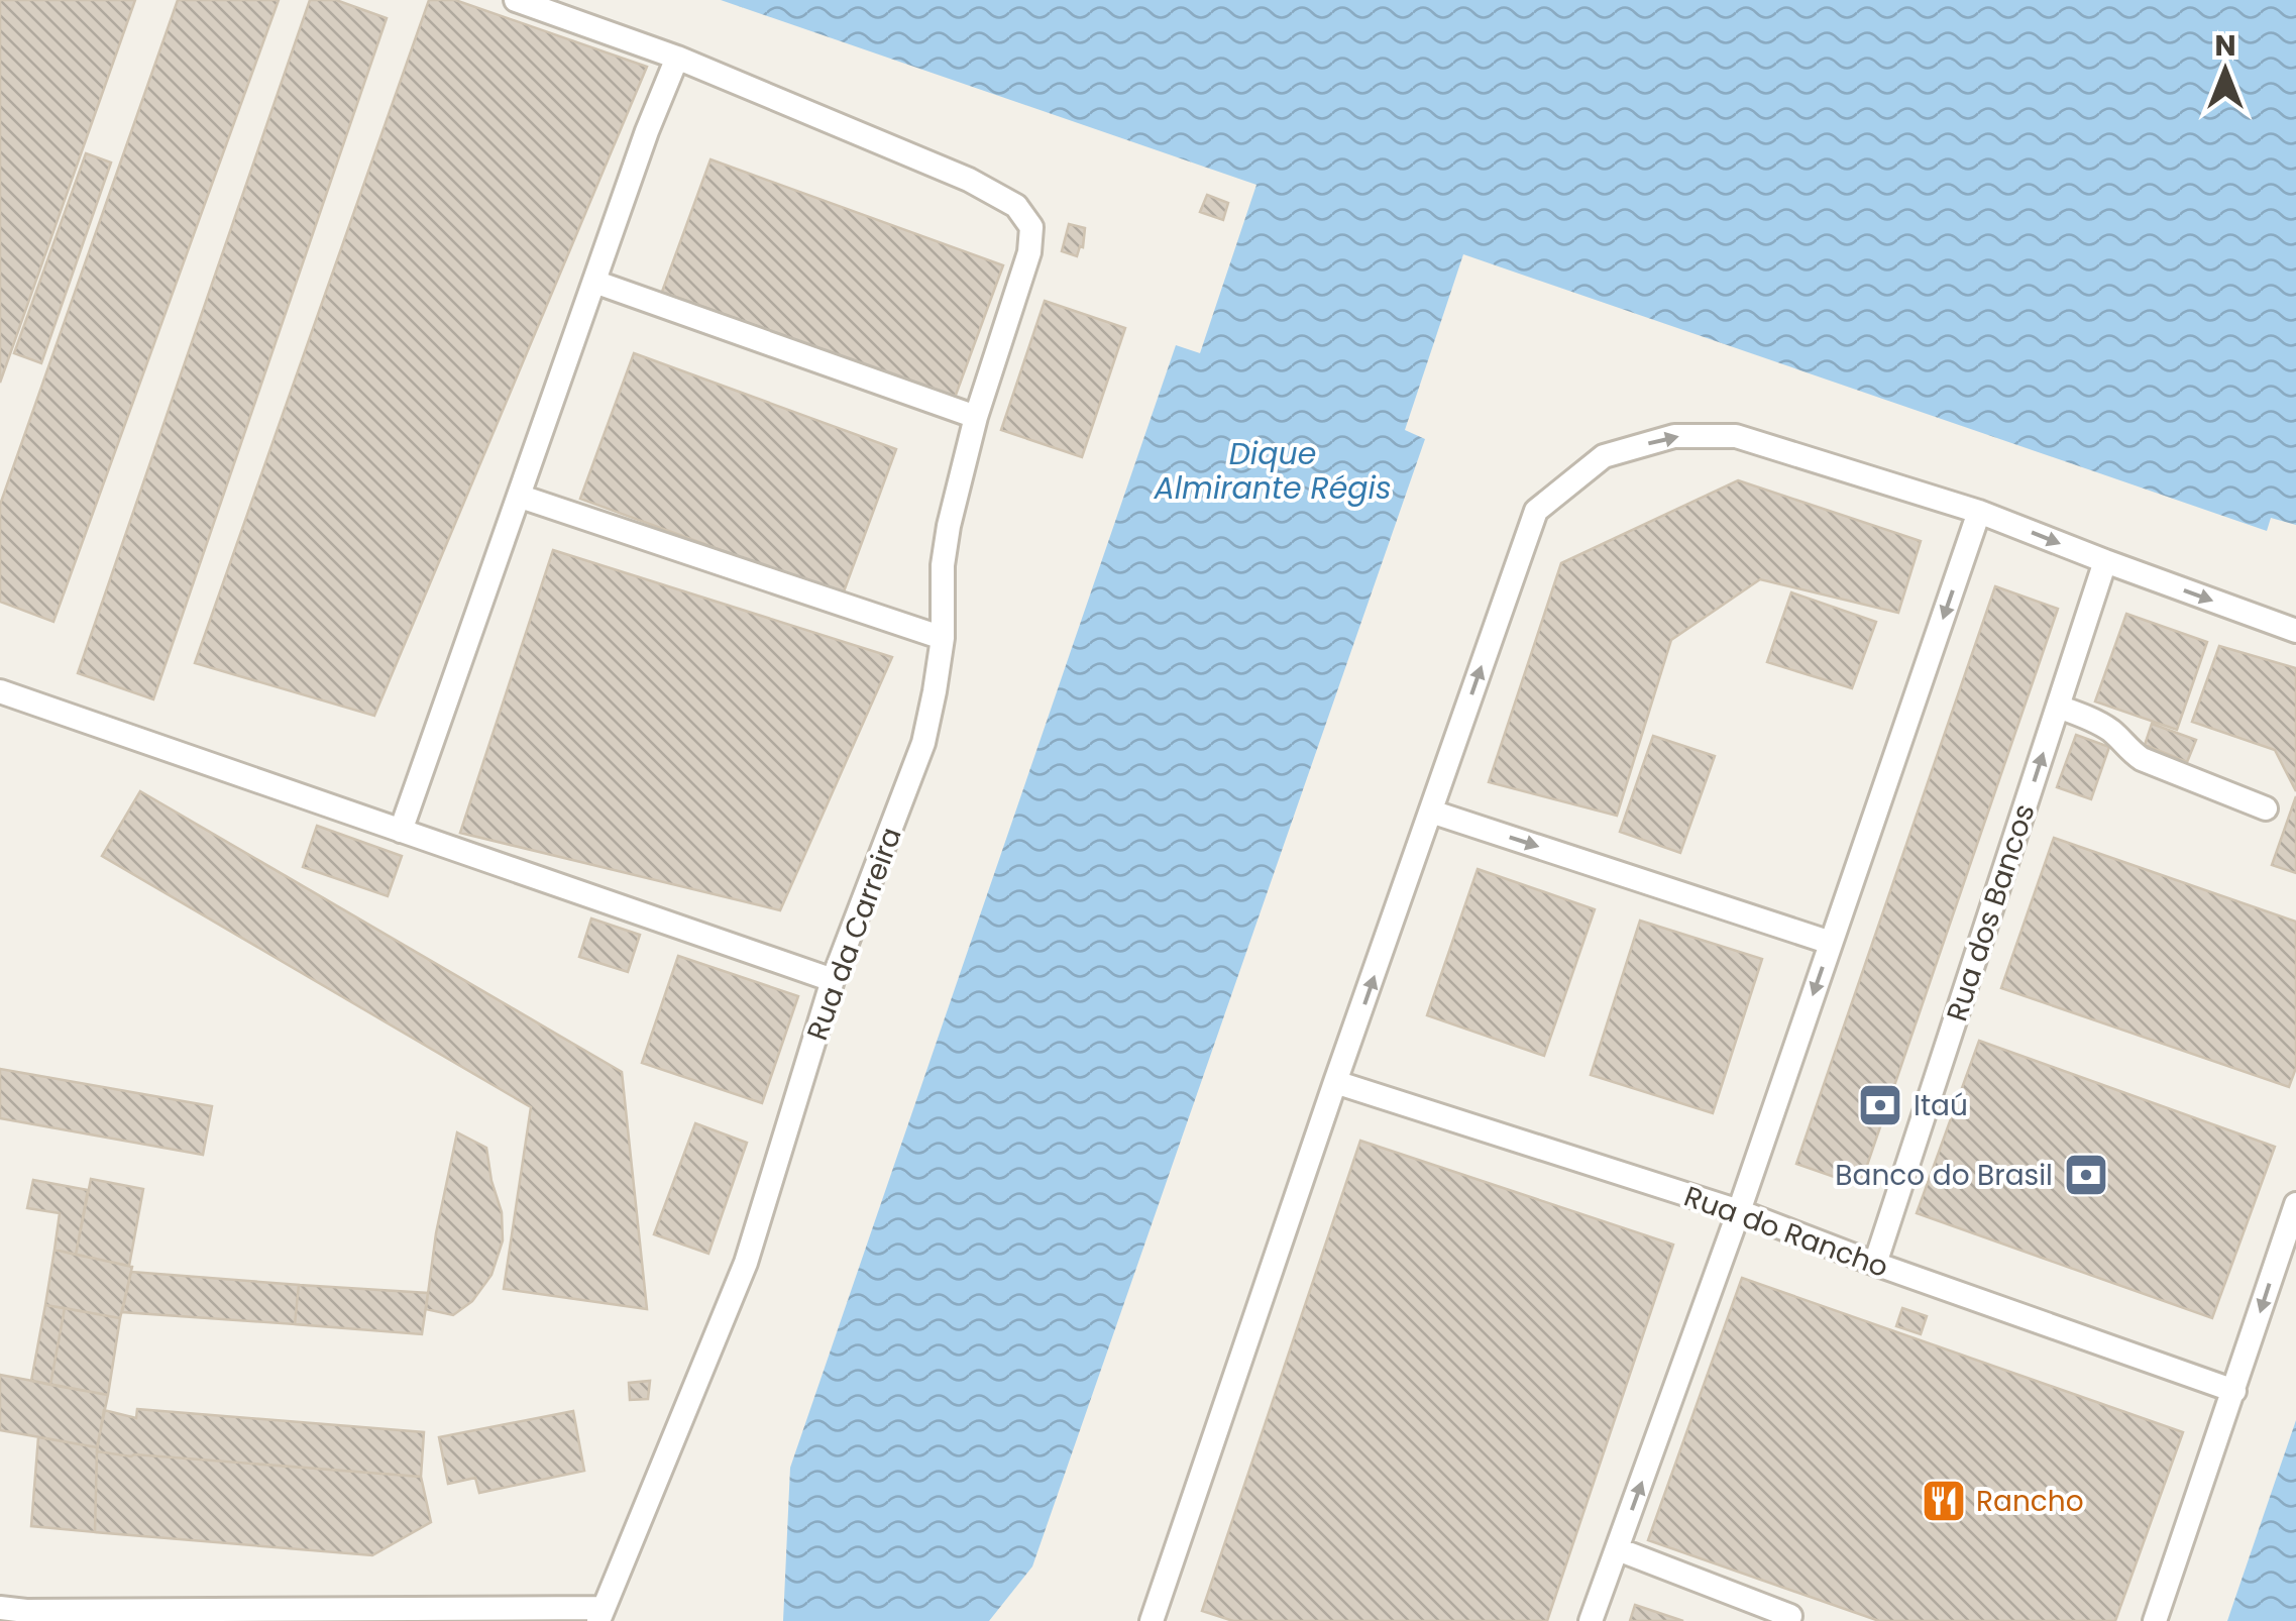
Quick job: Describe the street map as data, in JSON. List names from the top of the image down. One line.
{"streets":{"lane":["Rua dos Bancos","Rua da Carreira","Rua do Rancho"]},"crossings":[["Rua dos Bancos","Rua do Rancho"]],"water":["Dique Almirante Régis"],"places":{"bank":["Itaú","Banco do Brasil"],"restaurant":["Rancho"]},"north":"top"}
